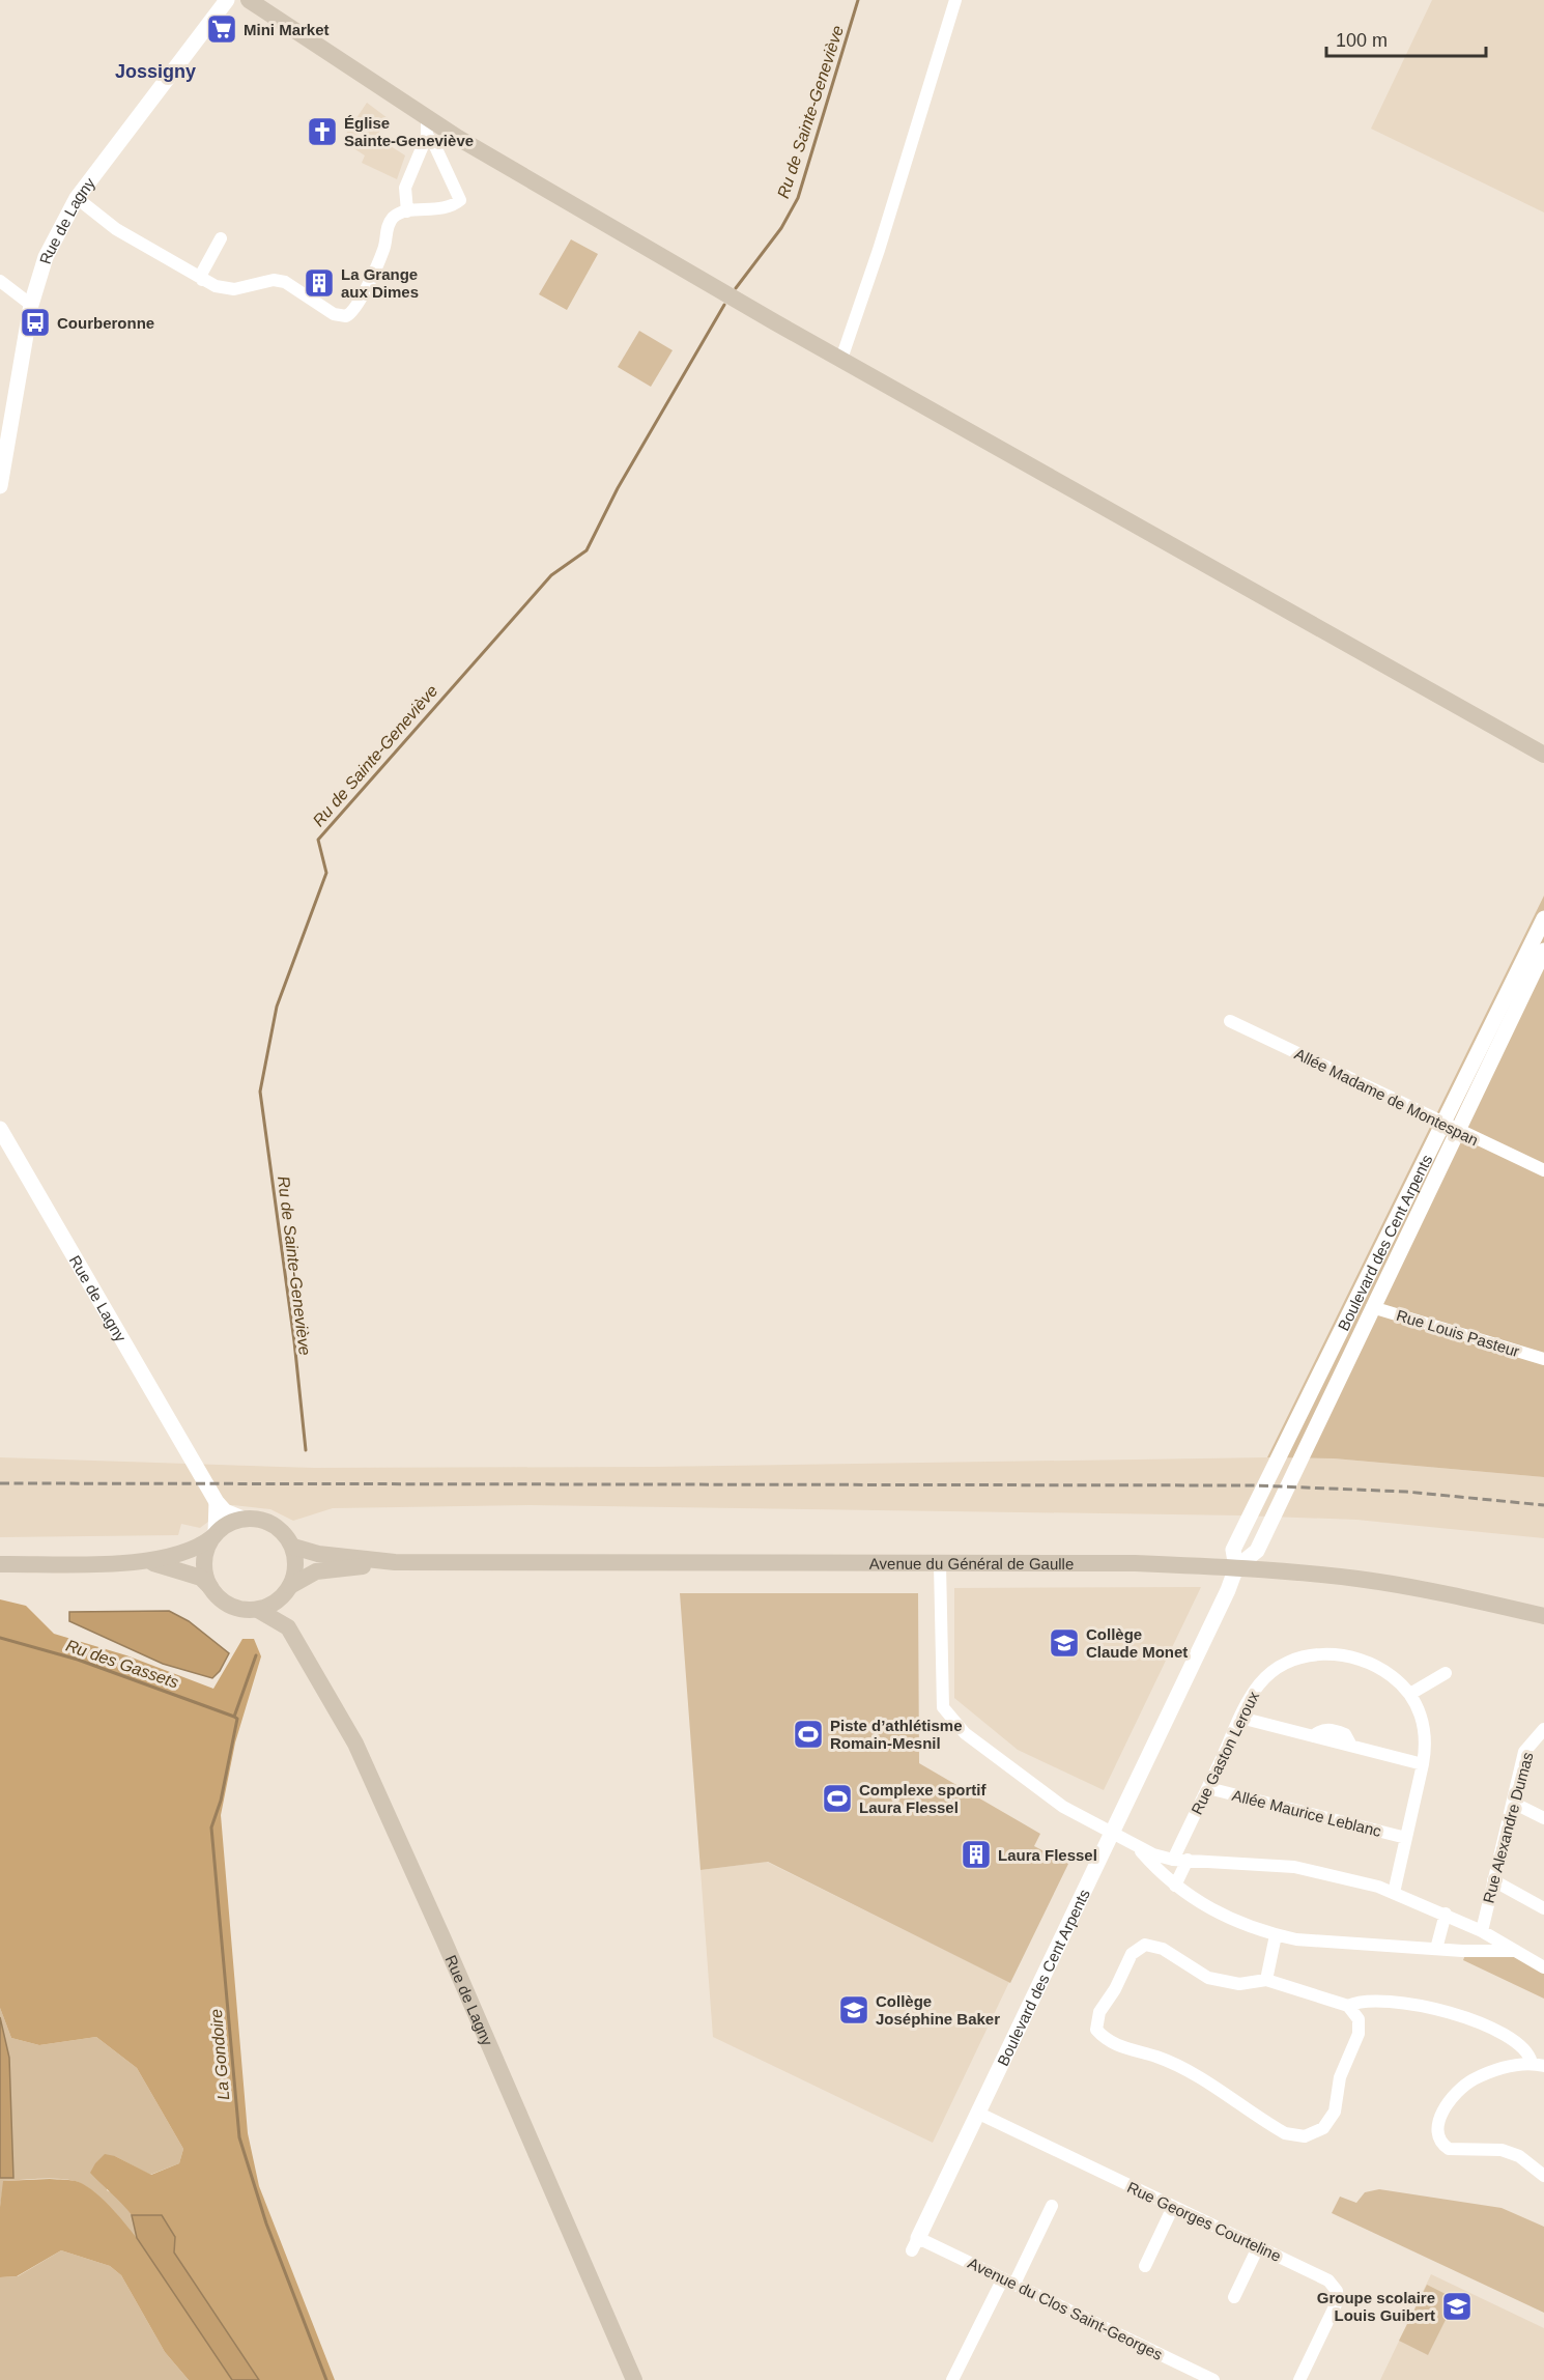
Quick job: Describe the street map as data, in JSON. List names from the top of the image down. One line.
{"streets":{"main road":["Rue de Lagny","Avenue du Général de Gaulle"],"street":["Allée Madame de Montespan","Boulevard des Cent Arpents","Rue Louis Pasteur","Rue Gaston Leroux","Allée Maurice Leblanc","Rue Alexandre Dumas","Rue Georges Courteline","Avenue du Clos Saint-Georges"]},"crossings":[["Rue de Lagny","Avenue du Général de Gaulle"],["Allée Madame de Montespan","Boulevard des Cent Arpents"],["Boulevard des Cent Arpents","Rue Louis Pasteur"],["Boulevard des Cent Arpents","Avenue du Général de Gaulle"],["Boulevard des Cent Arpents","Rue Georges Courteline"],["Boulevard des Cent Arpents","Avenue du Clos Saint-Georges"],["Rue Gaston Leroux","Allée Maurice Leblanc"]],"districts":["Jossigny"],"water":["Ru de Sainte-Geneviève","Ru des Gassets","La Gondoire"],"places":{"supermarket":["Mini Market"],"church":["Église Sainte-Geneviève"],"building":["La Grange aux Dimes","Laura Flessel"],"bus stop":["Courberonne"],"school or university":["Collège Claude Monet","Collège Joséphine Baker","Groupe scolaire Louis Guibert"],"sports":["Piste d’athlétisme Romain-Mesnil","Complexe sportif Laura Flessel"]},"scale_bar":"100 m"}
